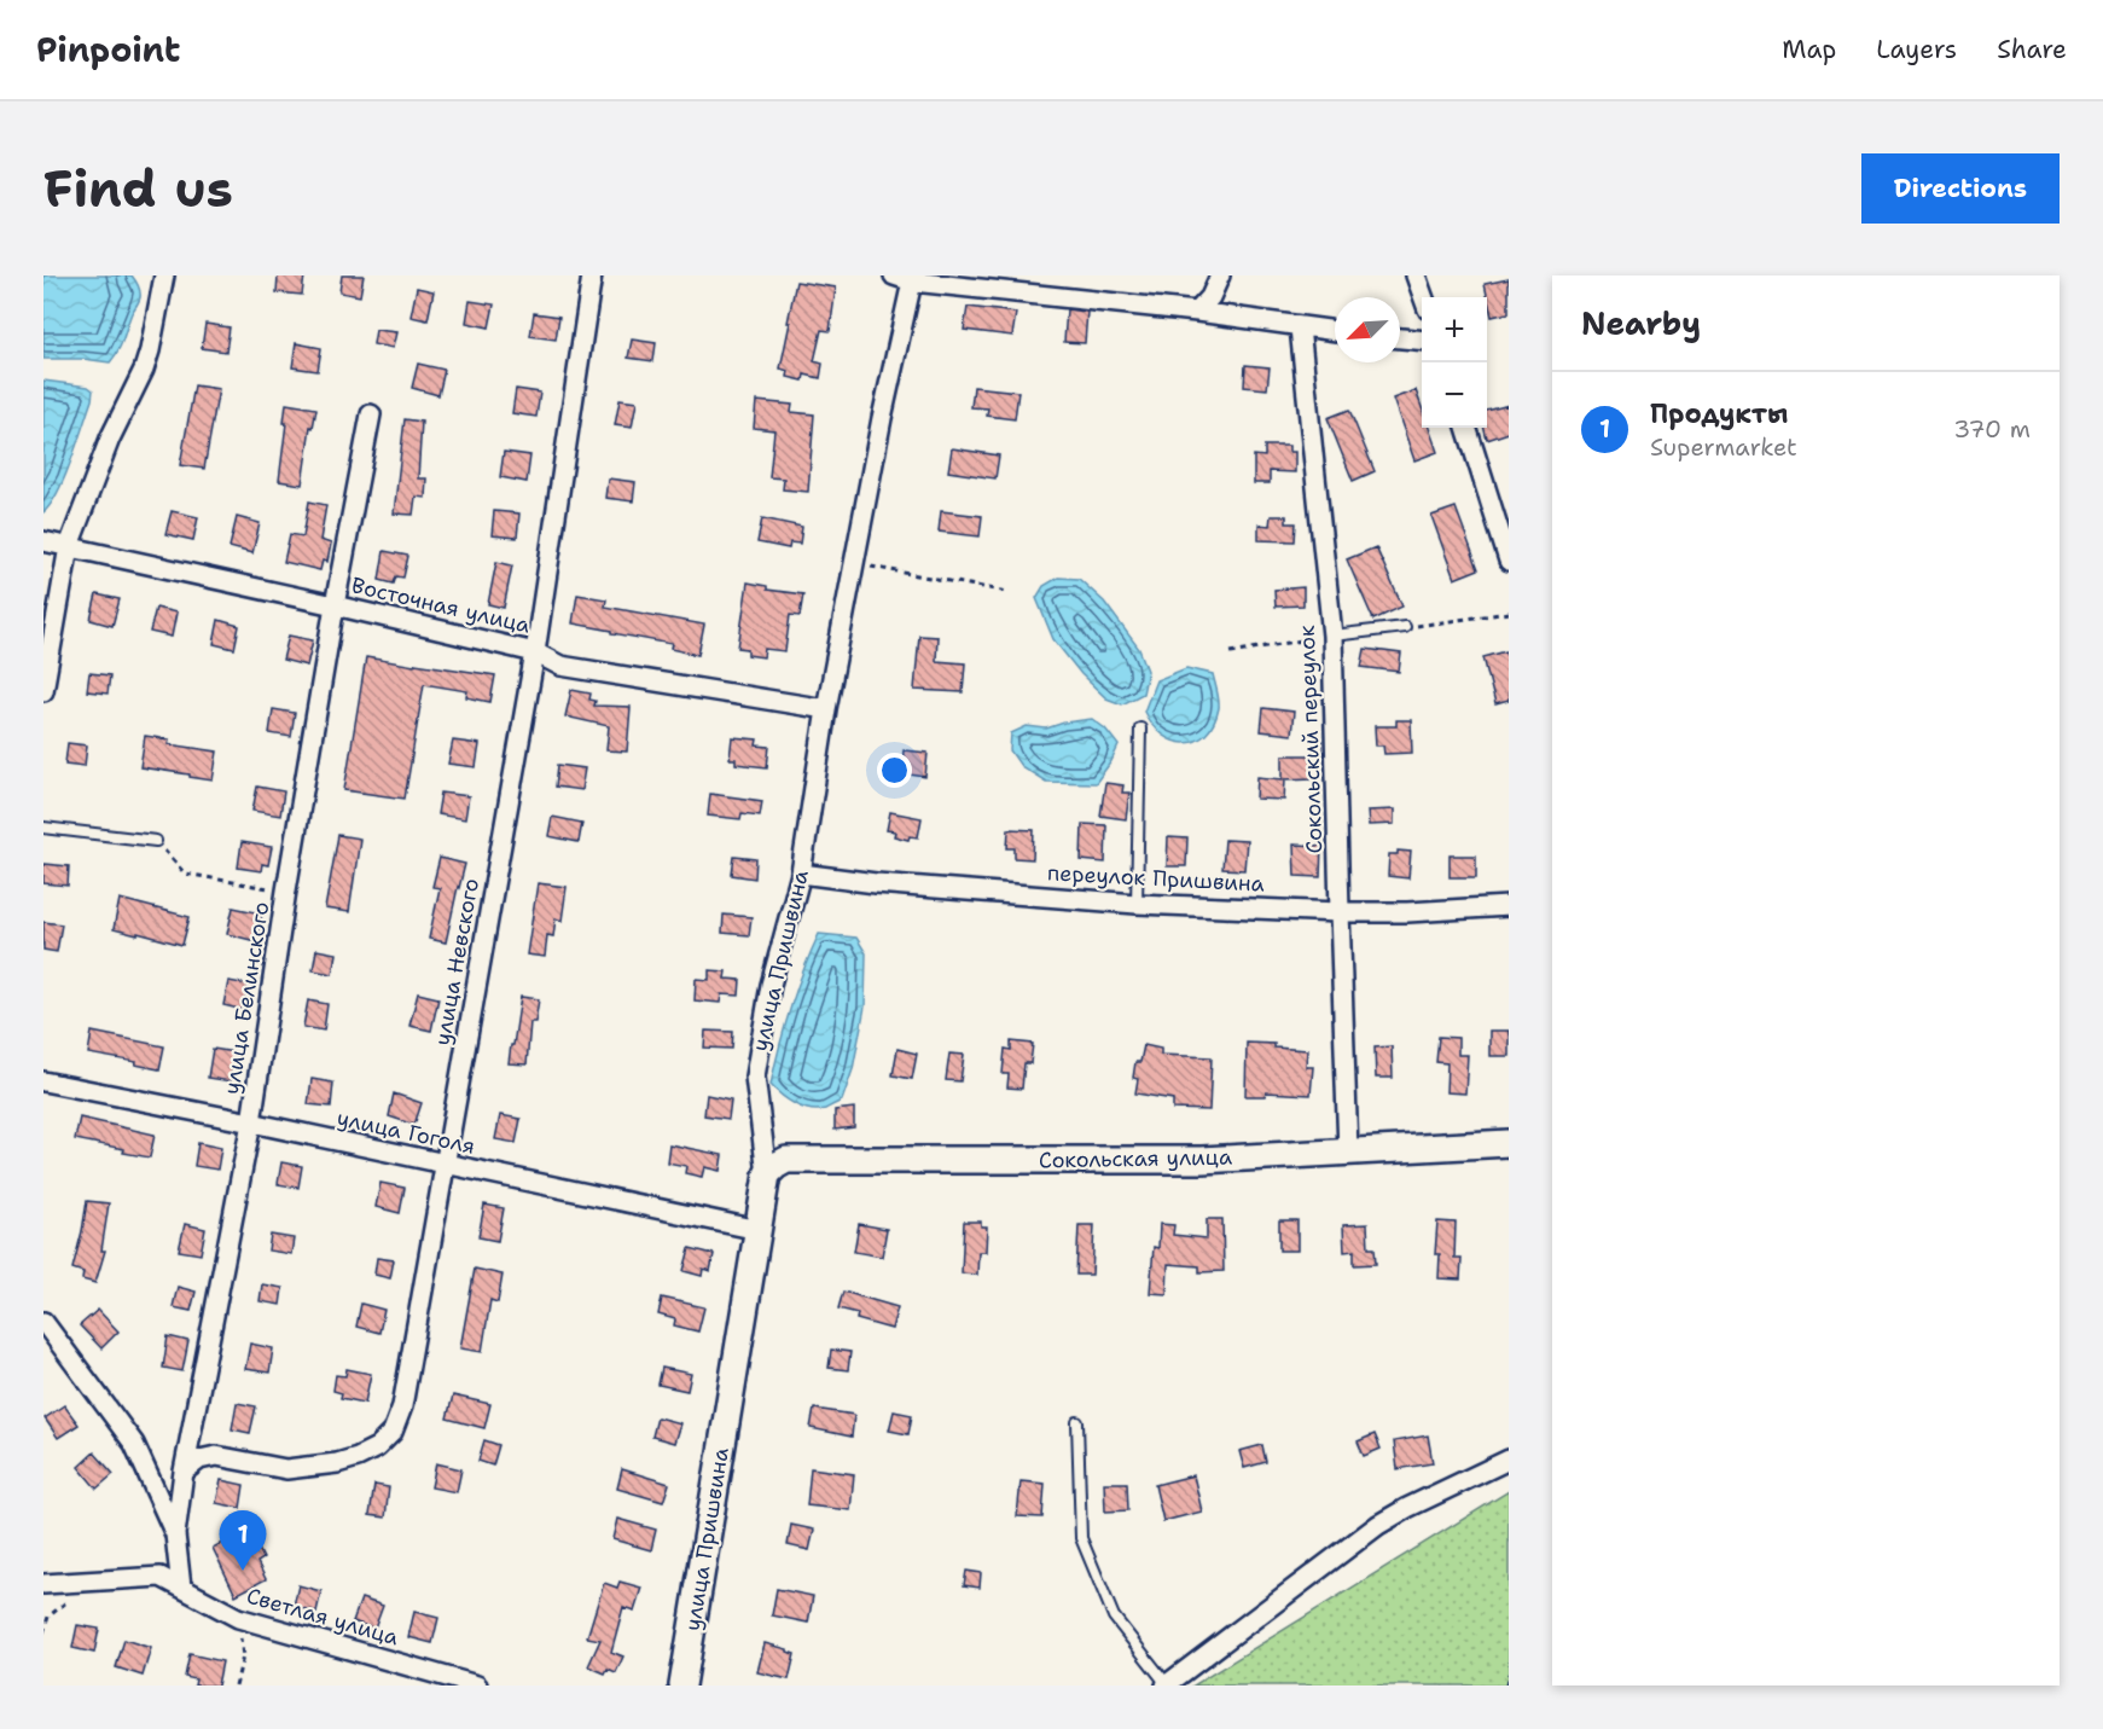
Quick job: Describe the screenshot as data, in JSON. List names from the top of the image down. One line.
{"streets":{"street":["Восточная улица","Сокольский переулок","переулок Пришвина","улица Пришвина","улица Невского","улица Белинского","улица Гоголя","Сокольская улица","Светлая улица"]},"crossings":[["Восточная улица","улица Пришвина"],["Восточная улица","улица Невского"],["Восточная улица","улица Белинского"],["Сокольский переулок","переулок Пришвина"],["Сокольский переулок","Сокольская улица"],["переулок Пришвина","улица Пришвина"],["улица Пришвина","улица Гоголя"],["улица Пришвина","Сокольская улица"],["улица Невского","улица Белинского"],["улица Невского","улица Гоголя"],["улица Белинского","улица Гоголя"],["улица Белинского","Светлая улица"]],"north":"bottom left","page":{"header":"Pinpoint","nav":["Map","Layers","Share"],"buttons":"Directions","title":"Find us","heading":"Nearby","map_buttons":["+","−"],"list":[{"mark":"1","name":"Продукты","note":"Supermarket","value":"370 m"}],"pins":"1"}}
